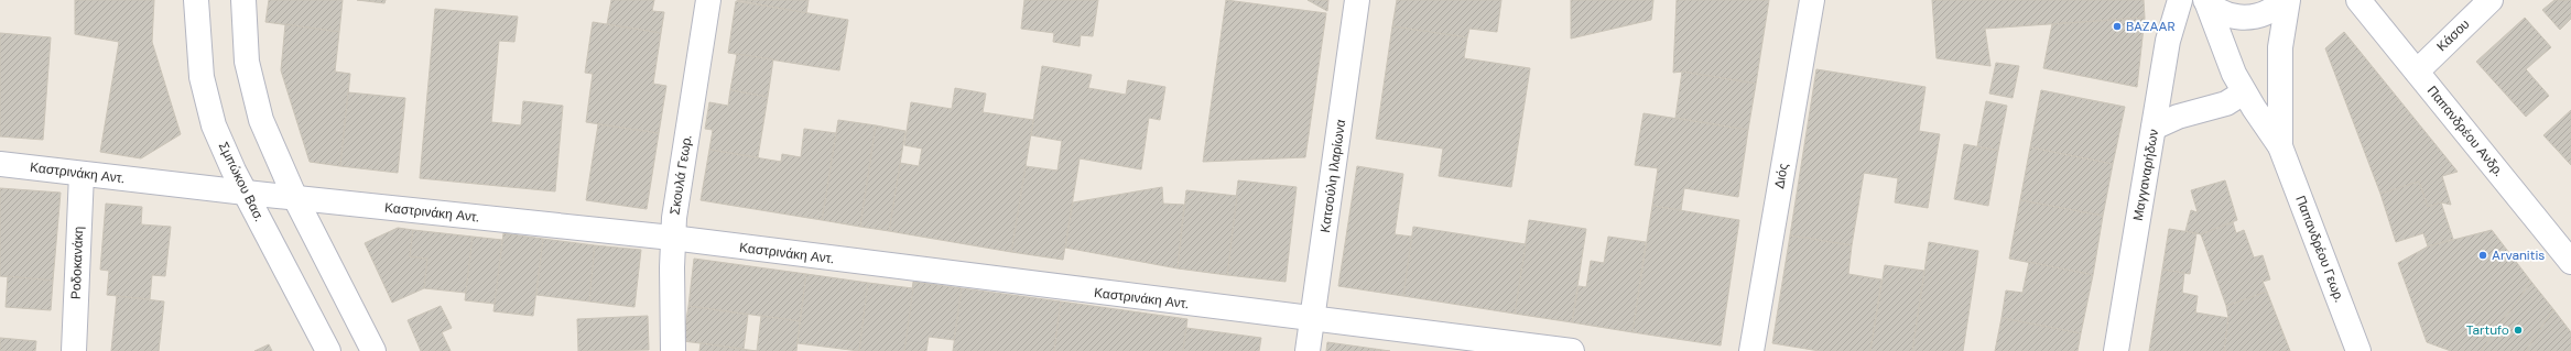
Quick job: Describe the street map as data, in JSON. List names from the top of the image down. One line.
{"streets":{"street":["Κάσου","Παπανδρέου Ανδρ.","Καστρινάκη Αντ.","Σκουλά Γεωρ.","Μαγγαναρήδων","Κατσούλη Ιλαρίωνα","Διός","Σμπώκου Βασ.","Παπανδρέου Γεωρ.","Ροδοκανάκη"]},"crossings":[["Κάσου","Παπανδρέου Ανδρ."],["Καστρινάκη Αντ.","Σκουλά Γεωρ."],["Καστρινάκη Αντ.","Κατσούλη Ιλαρίωνα"],["Καστρινάκη Αντ.","Σμπώκου Βασ."],["Καστρινάκη Αντ.","Ροδοκανάκη"]],"places":["BAZAAR","Arvanitis","Tartufo"]}
